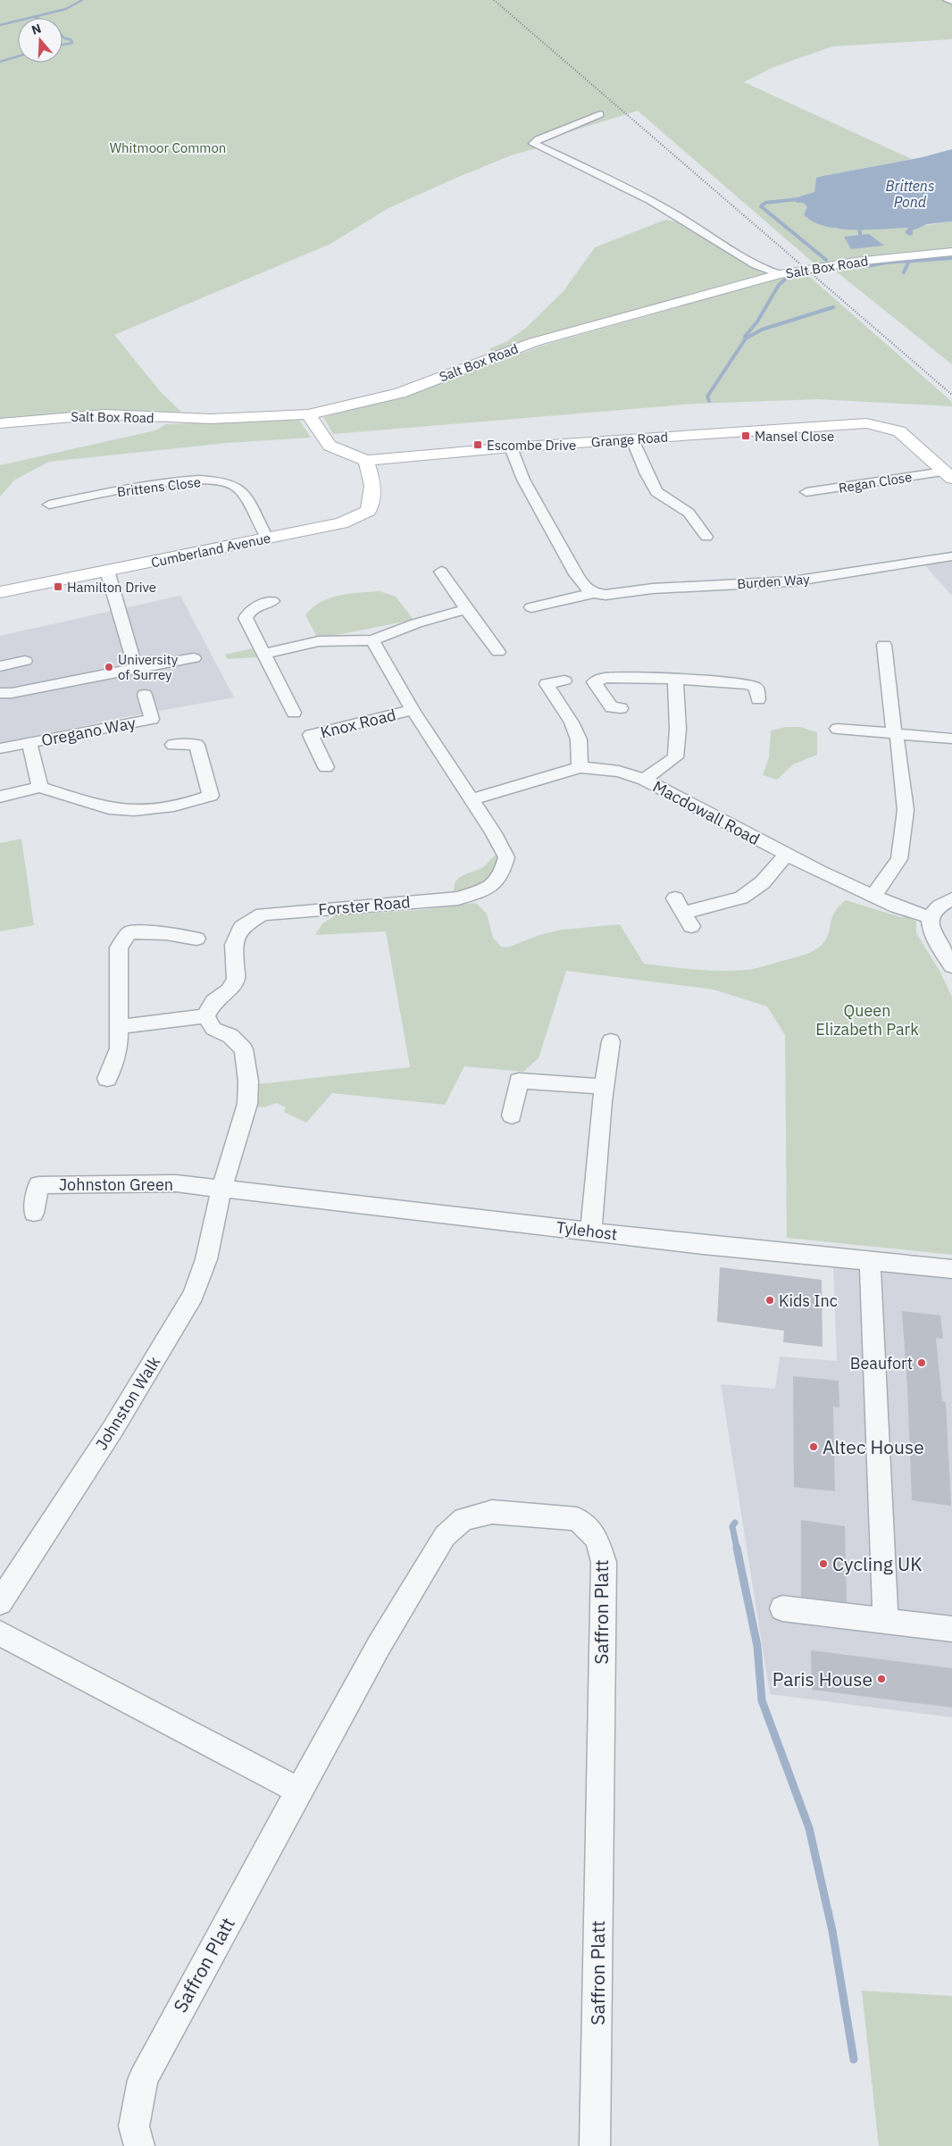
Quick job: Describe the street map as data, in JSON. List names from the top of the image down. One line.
{"streets":{"street":["Salt Box Road","Grange Road","Regan Close","Brittens Close","Cumberland Avenue","Burden Way","Knox Road","Oregano Way","Macdowall Road","Forster Road","Johnston Green","Tylehost","Johnston Walk","Saffron Platt"]},"crossings":[["Salt Box Road","Grange Road"],["Grange Road","Regan Close"],["Grange Road","Cumberland Avenue"],["Brittens Close","Cumberland Avenue"],["Knox Road","Macdowall Road"],["Knox Road","Forster Road"],["Macdowall Road","Forster Road"],["Forster Road","Johnston Walk"],["Johnston Green","Tylehost"],["Johnston Green","Johnston Walk"],["Tylehost","Johnston Walk"]],"water":["Brittens Pond"],"parks":["Whitmoor Common","Queen Elizabeth Park"],"places":{"transit":["Mansel Close","Escombe Drive","Hamilton Drive"],"other":["University of Surrey","Kids Inc","Beaufort","Altec House","Cycling UK","Paris House"]},"north":"top"}
